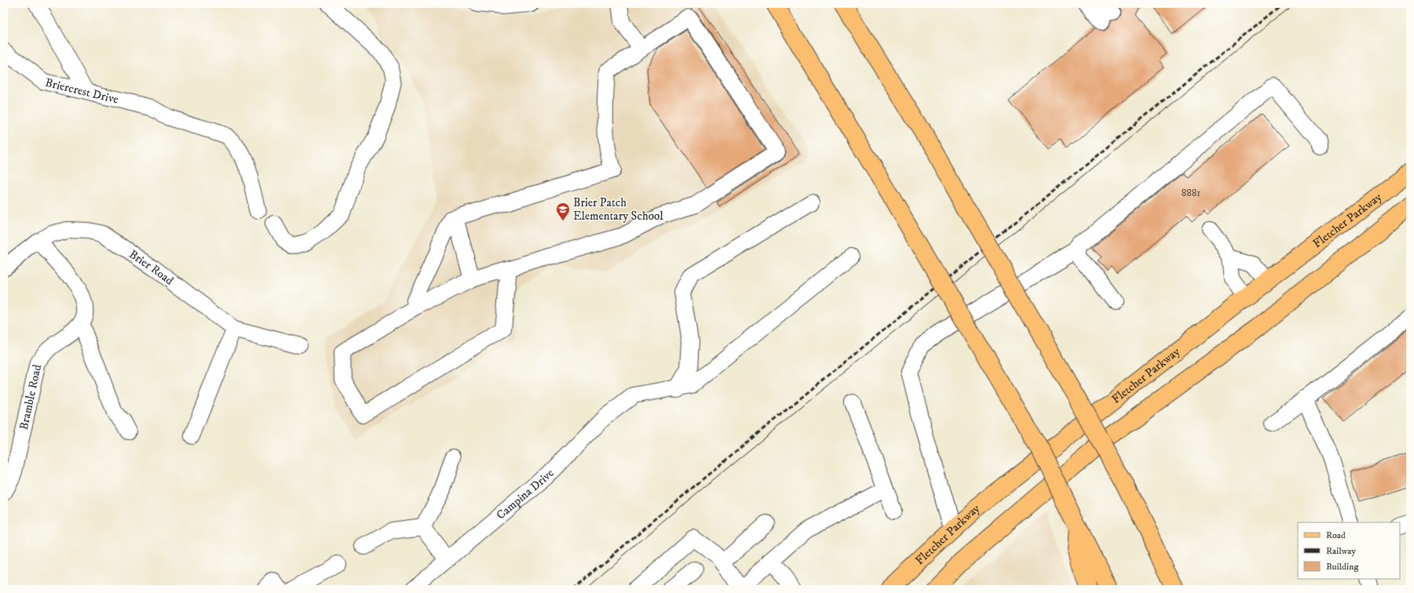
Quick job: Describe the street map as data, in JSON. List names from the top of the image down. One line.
{"streets":{"main road":["Fletcher Parkway"],"street":["Briercrest Drive","Brier Road","Bramble Road","Campina Drive"]},"places":{"school or university":["Brier Patch Elementary School"]},"house_numbers":["8881"],"legend":["Road","Railway","Building"]}
